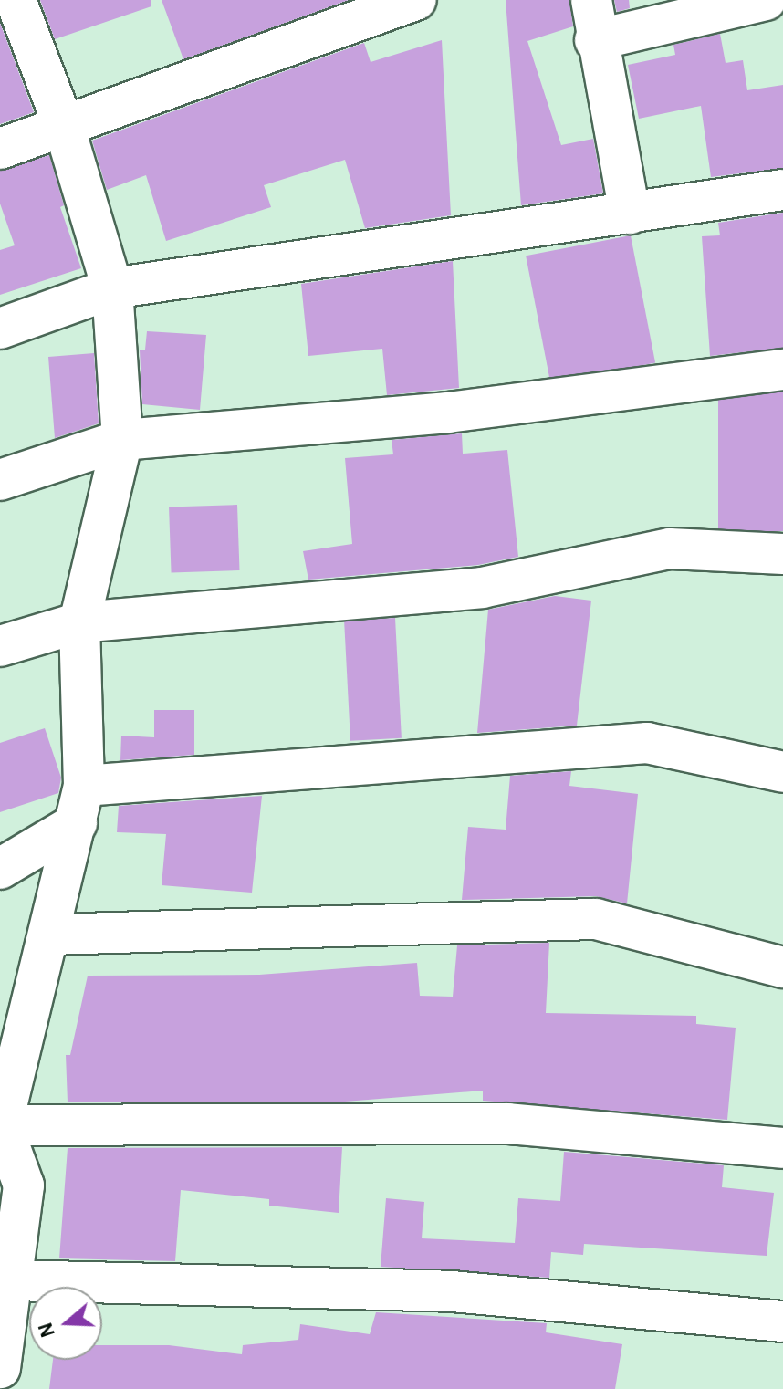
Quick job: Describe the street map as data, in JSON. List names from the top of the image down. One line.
{"north":"left"}
